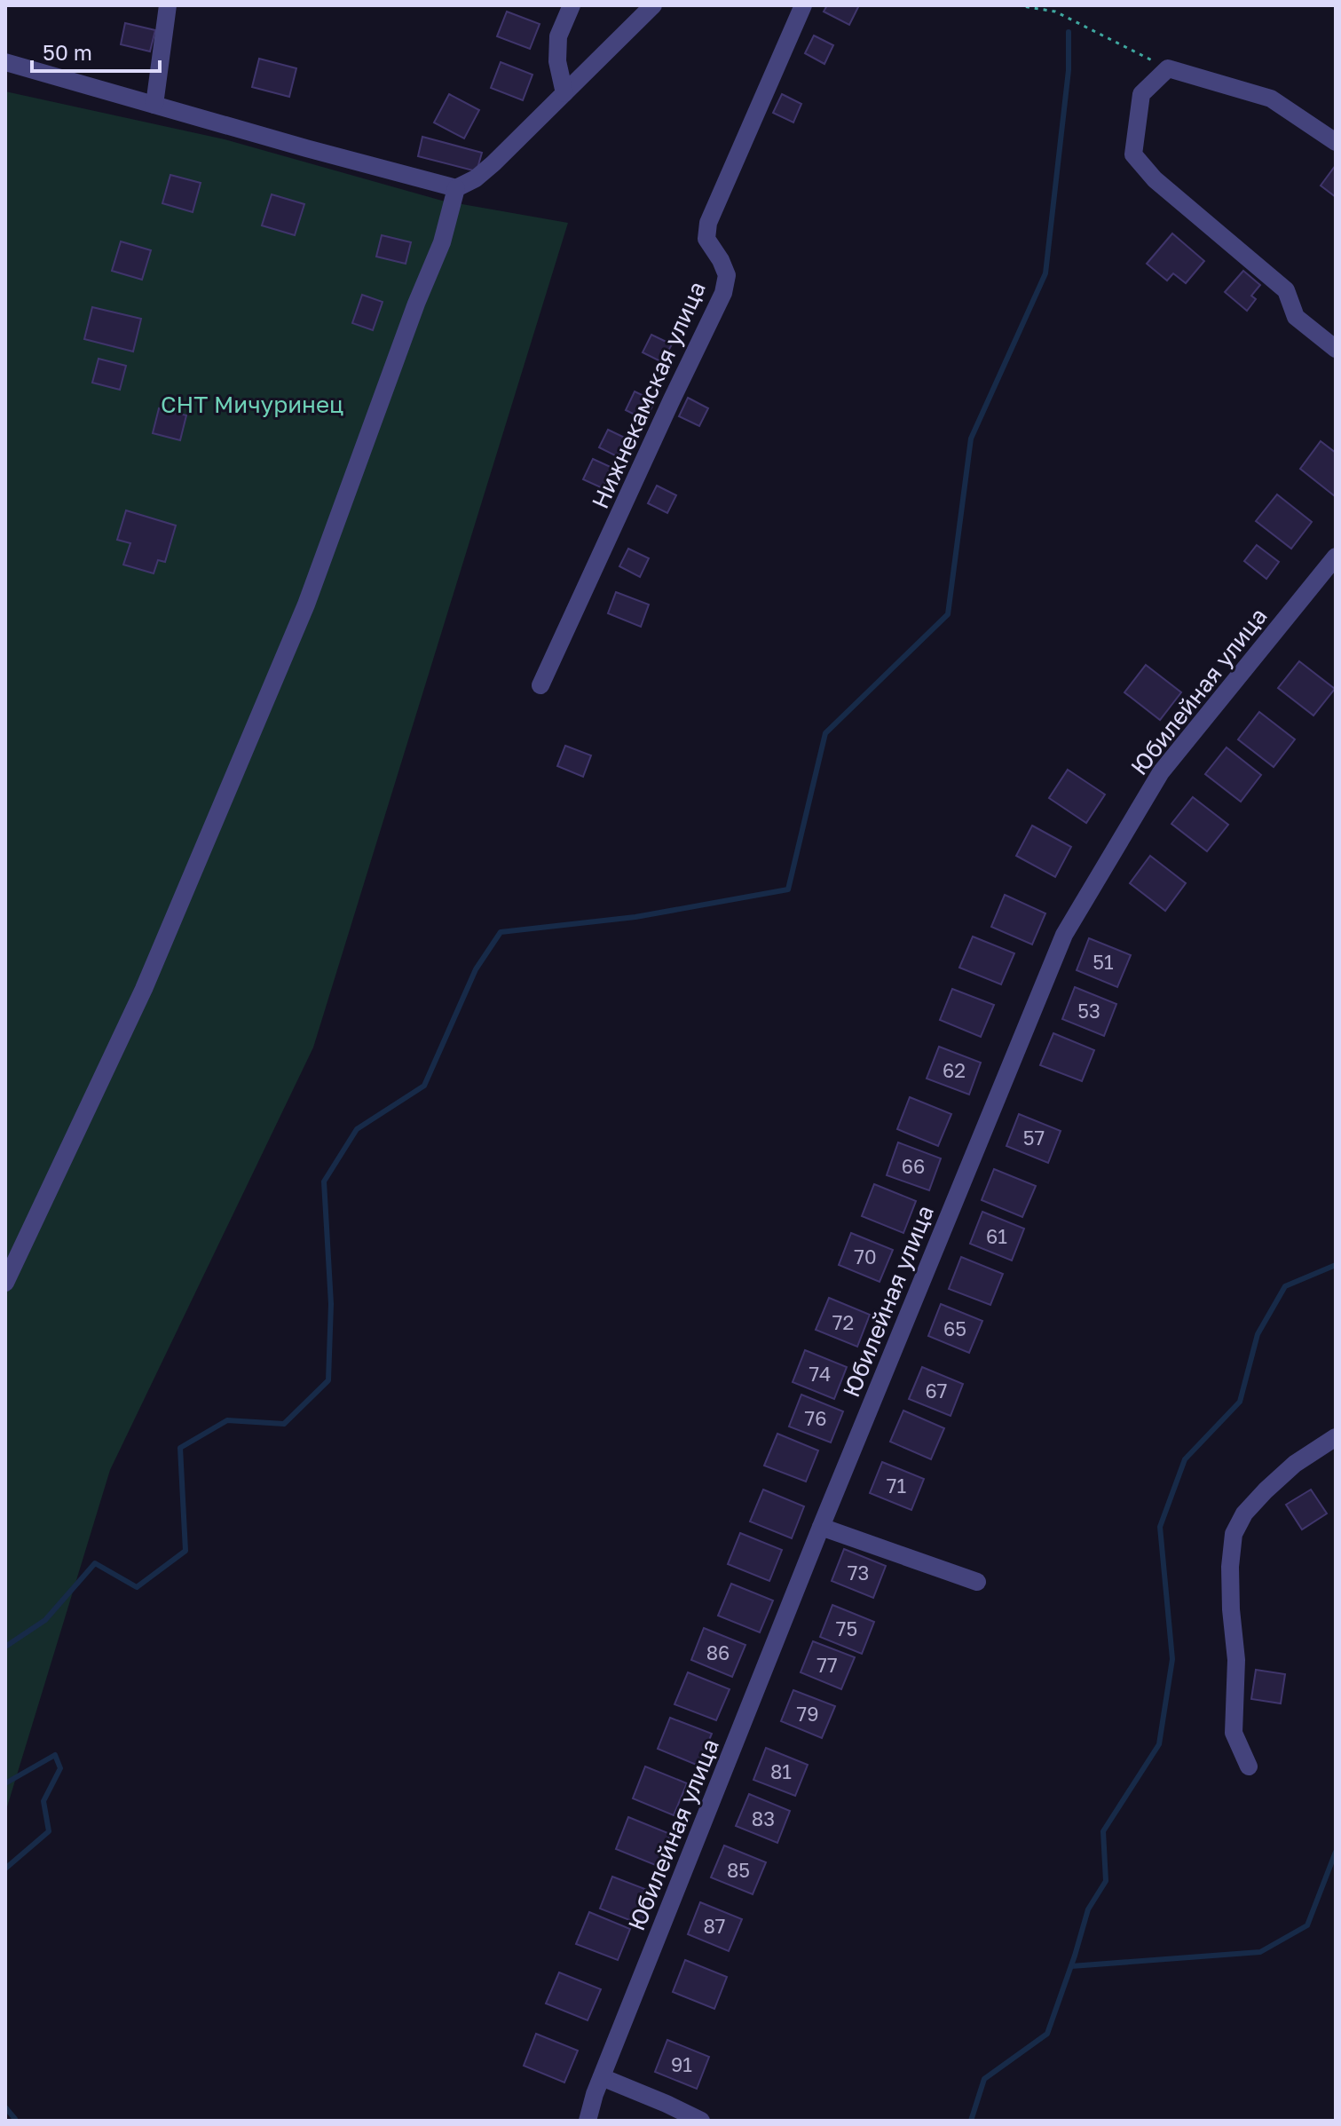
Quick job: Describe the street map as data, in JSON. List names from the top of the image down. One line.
{"streets":{"street":["Нижнекамская улица","Юбилейная улица"]},"parks":["СНТ Мичуринец"],"house_numbers":["51","53","62","57","66","61","70","72","65","74","67","76","71","73","75","86","77","79","81","83","85","87","91"],"scale_bar":"50 m"}
